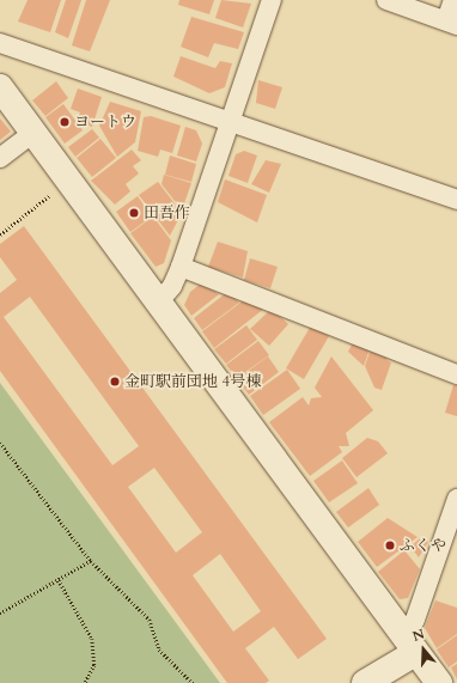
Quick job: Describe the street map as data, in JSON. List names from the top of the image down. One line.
{"places":["ヨートウ","田吾作","金町駅前団地 4号棟","ふくや"],"north":"top"}
